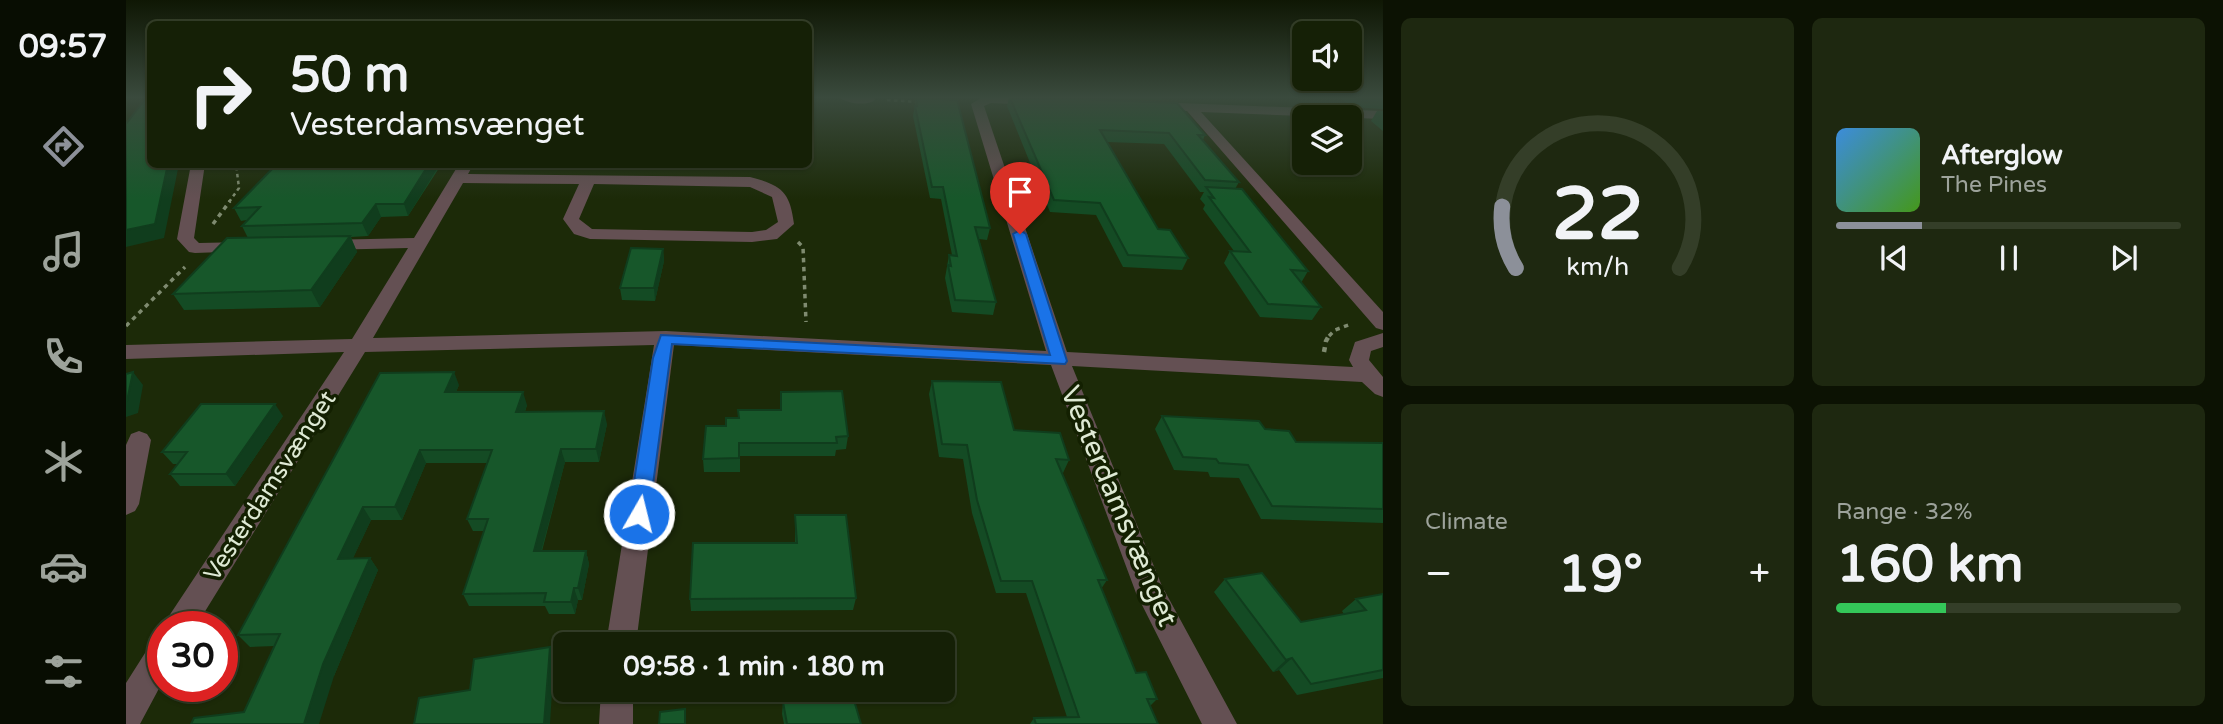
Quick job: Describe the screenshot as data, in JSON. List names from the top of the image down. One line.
{"streets":{"street":["Vesterdamsvænget"]},"page":{"tabs":"09:57","turn":["50 m","Vesterdamsvænget"],"song":["Afterglow","The Pines"],"tile":["Climate",["Range · 32%","160 km"]],"heat":["−","19°","+"],"limit":"30","trip":"09:58 · 1 min · 180 m","gauge":["22","km/h"]}}
